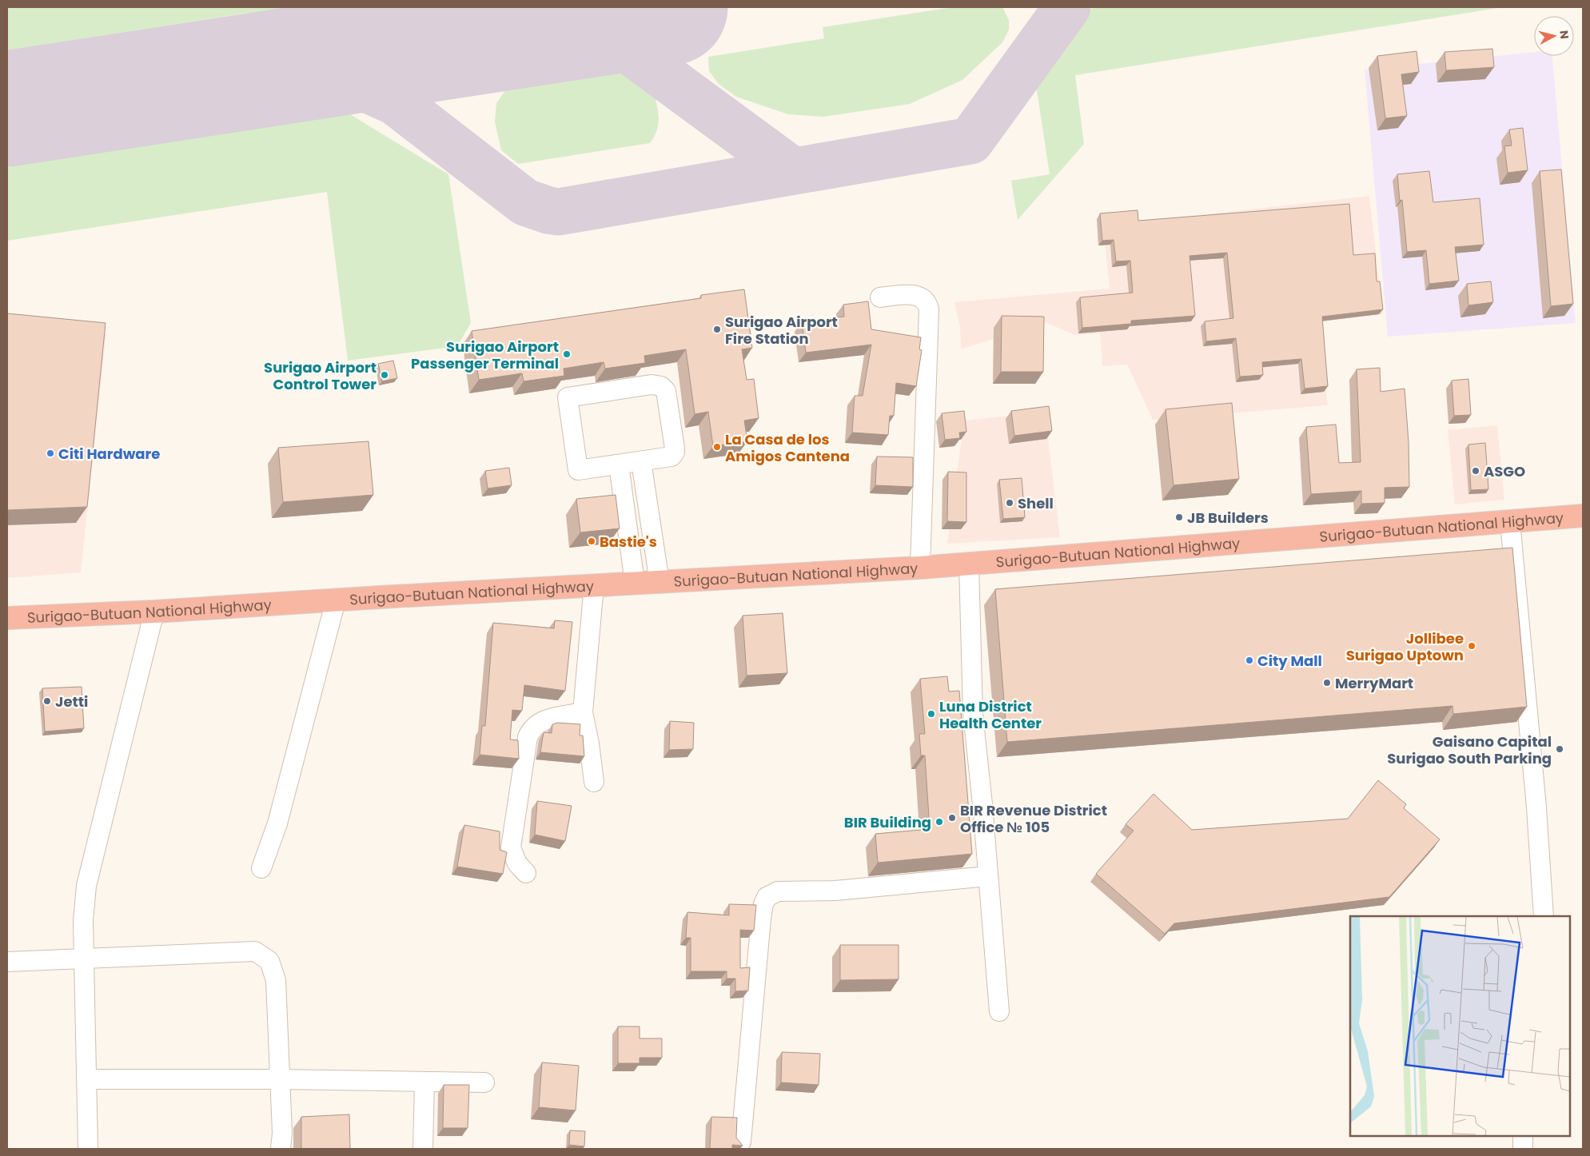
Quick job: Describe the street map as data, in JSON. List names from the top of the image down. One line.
{"streets":{"highway":["Surigao-Butuan National Highway"]},"places":["Surigao Airport Fire Station","Surigao Airport Passenger Terminal","Surigao Airport Control Tower","La Casa de los Amigos Cantena","Citi Hardware","ASGO","Shell","JB Builders","Bastie's","Jollibee Surigao Uptown","City Mall","MerryMart","Jetti","Luna District Health Center","Gaisano Capital Surigao South Parking","BIR Revenue District Office № 105","BIR Building"],"north":"right"}
